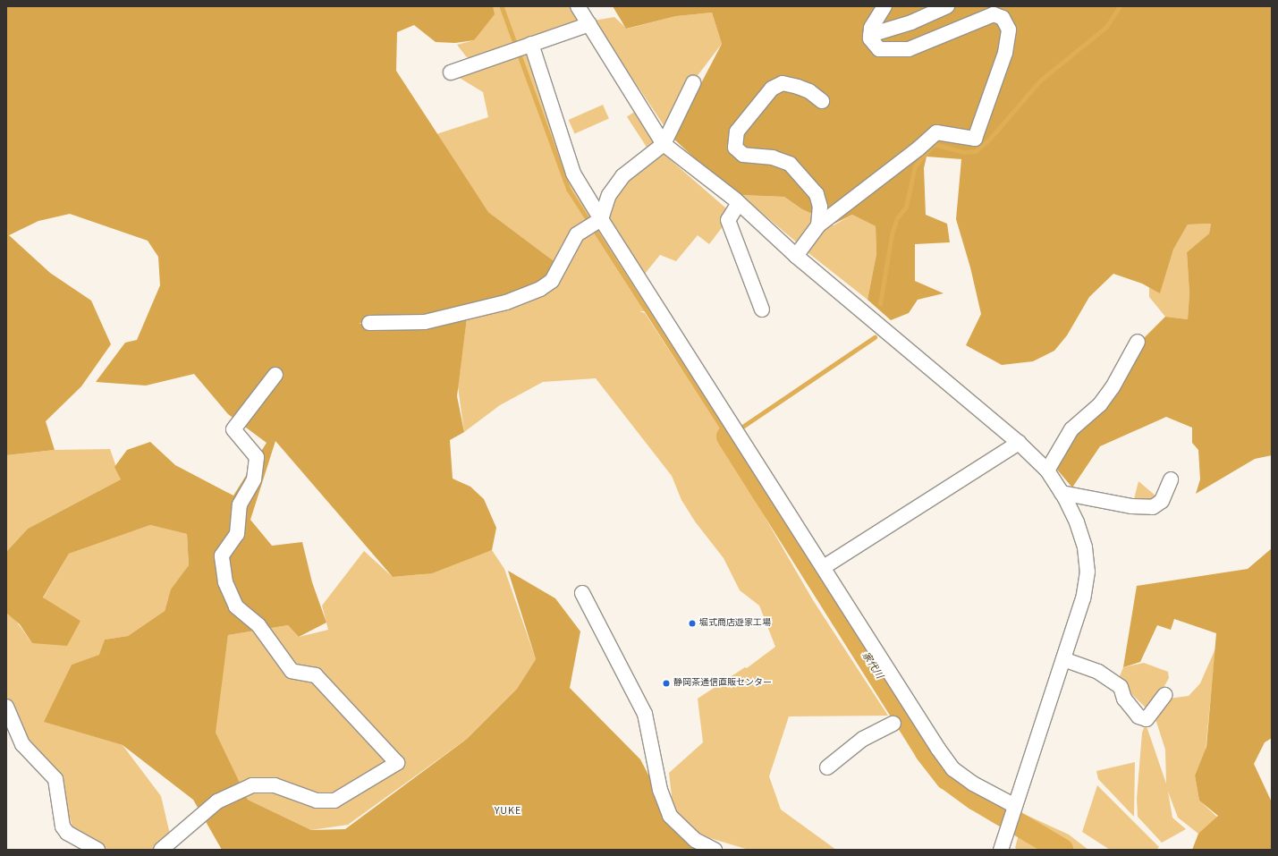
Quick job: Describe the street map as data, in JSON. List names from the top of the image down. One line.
{"districts":["YUKE"],"water":["家代川"],"places":["堀式商店遊家工場","静岡茶通信直販センター"]}
